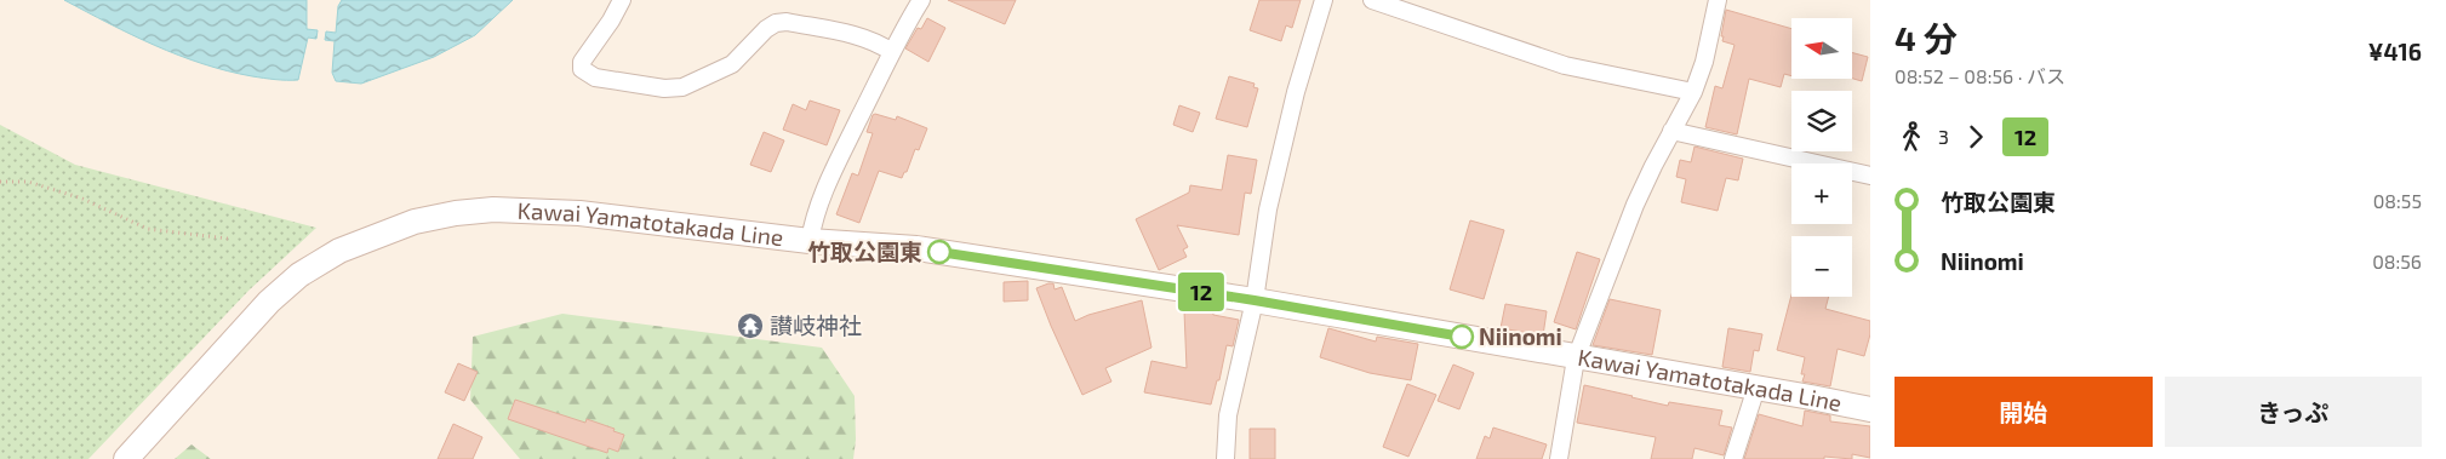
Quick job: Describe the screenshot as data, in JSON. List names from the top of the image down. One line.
{"streets":{"main road":["Kawai Yamatotakada Line"]},"places":{"other":["竹取公園東","Niinomi"],"temple":["讃岐神社"]},"lines":["bus line 12"],"north":"left","page":{"on_map":"12","heading":["4 分","08:52 – 08:56 · バス","¥416"],"map_buttons":["+","−"],"legs":["3","12"],"list":[{"name":"竹取公園東","value":"08:55"},{"name":"Niinomi","value":"08:56"}],"buttons":["開始","きっぷ"]}}
